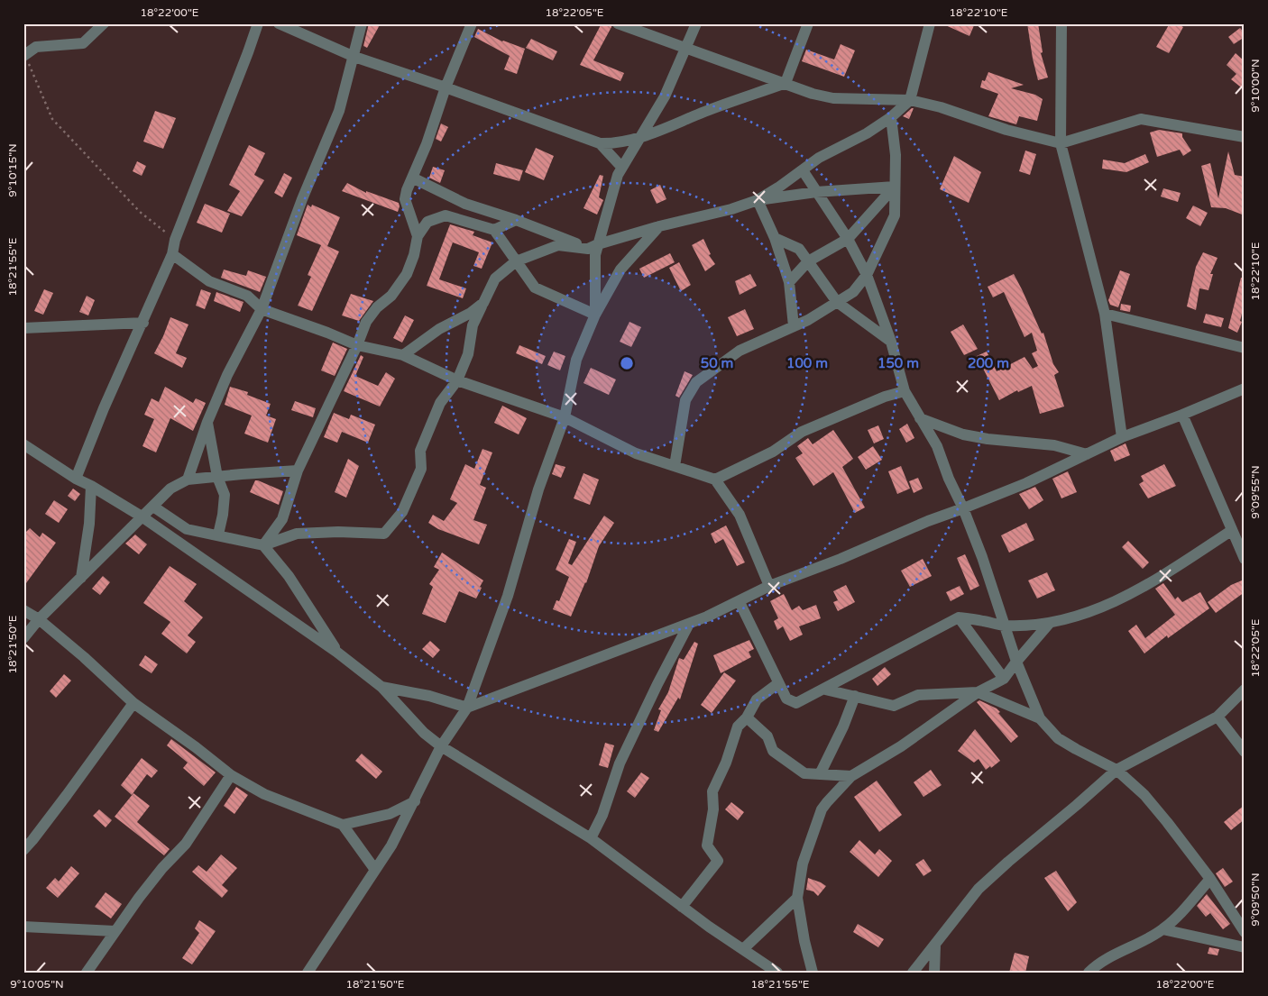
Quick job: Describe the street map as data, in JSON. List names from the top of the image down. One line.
{"coordinates":["18°22'00\"E","18°22'05\"E","18°22'10\"E","9°10'00\"N","9°10'15\"N","18°21'55\"E","9°09'55\"N","18°21'50\"E","9°09'50\"N","9°10'05\"N"],"rings":["50 m","100 m","150 m","200 m"]}
